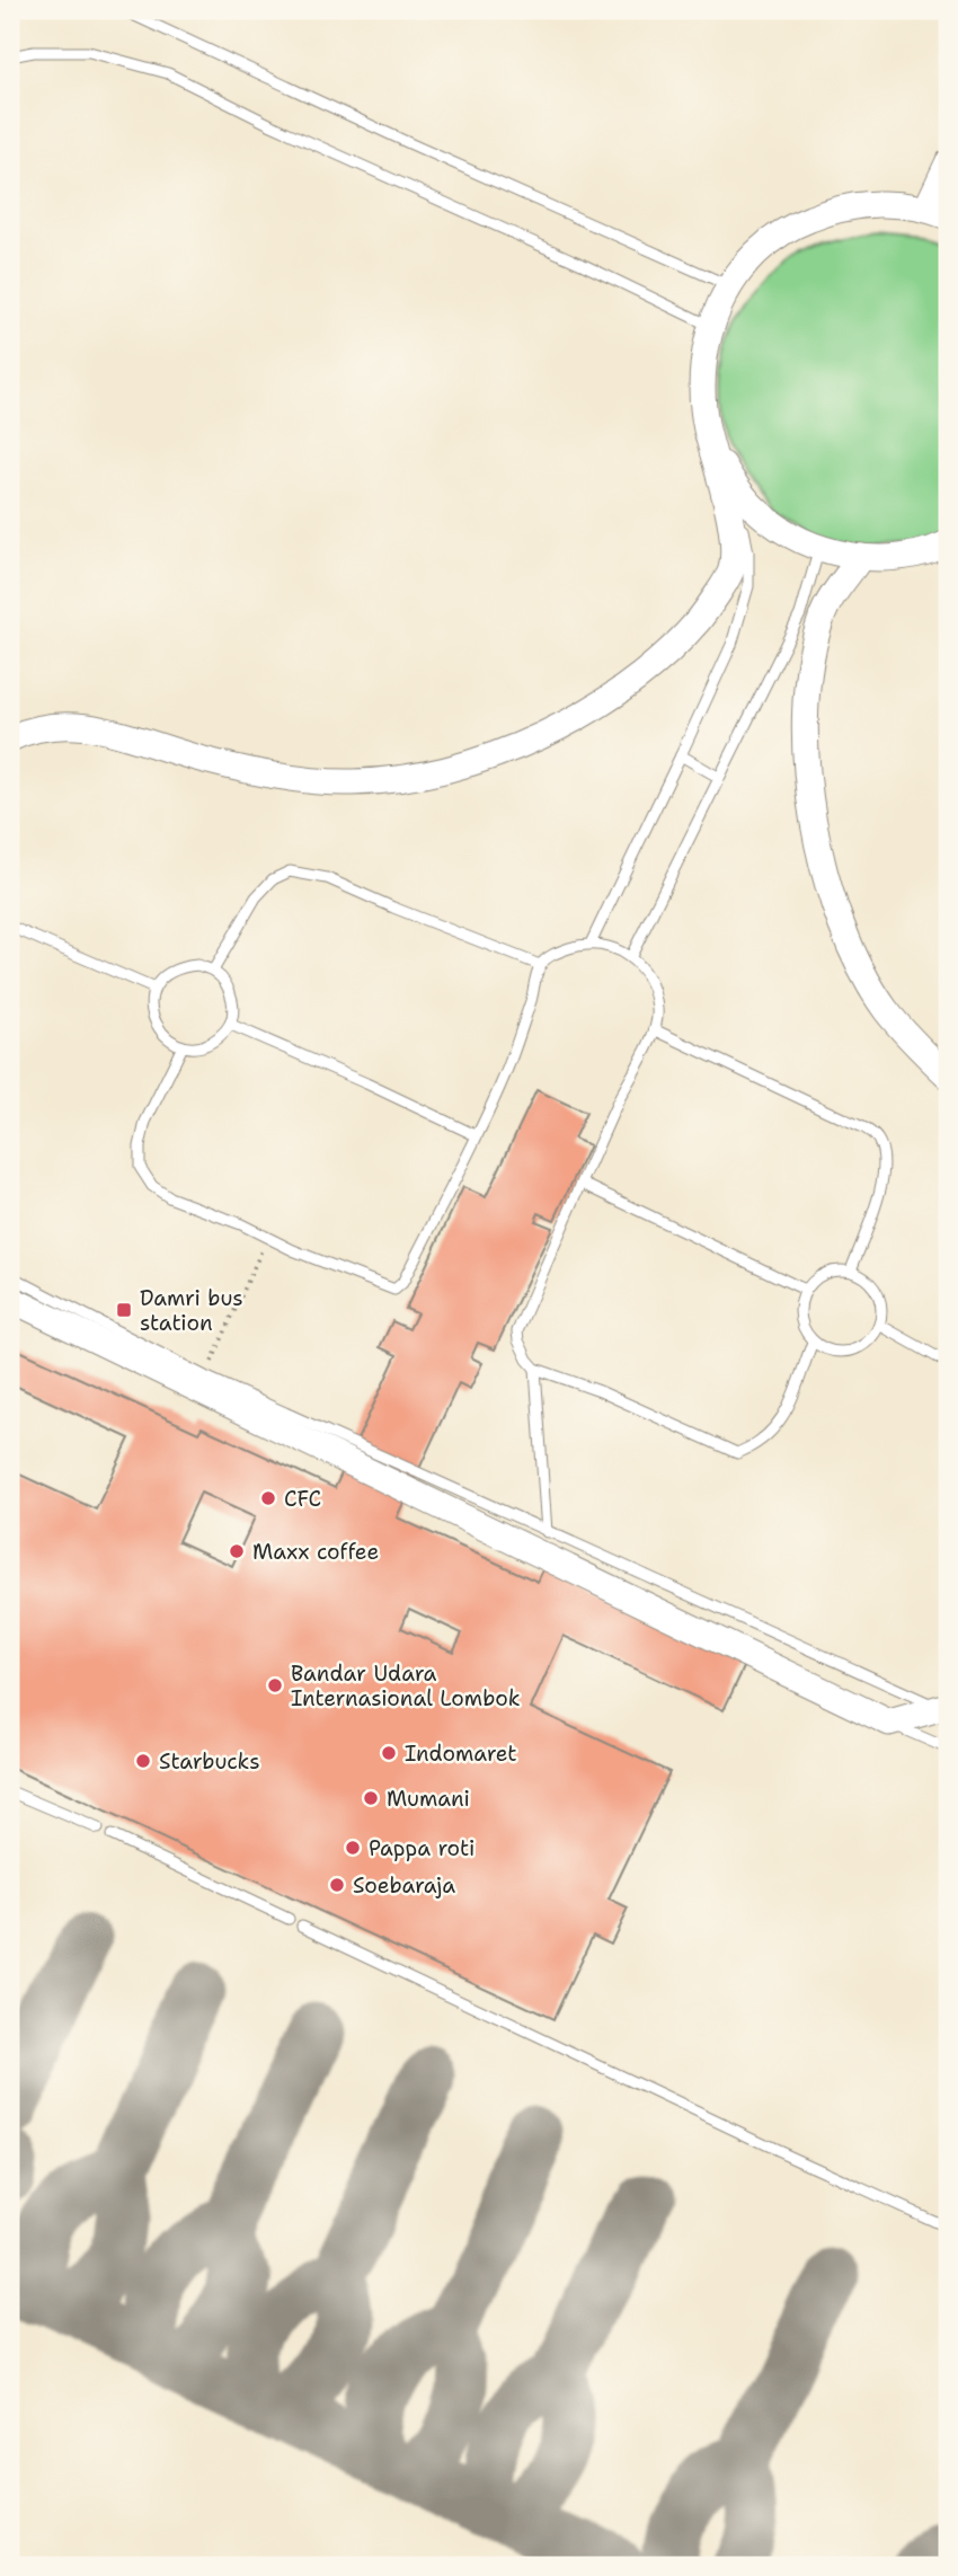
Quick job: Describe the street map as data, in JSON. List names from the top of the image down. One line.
{"places":{"transit":["Damri bus station"],"other":["CFC","Maxx coffee","Bandar Udara Internasional Lombok","Indomaret","Starbucks","Mumani","Pappa roti","Soebaraja"]}}
